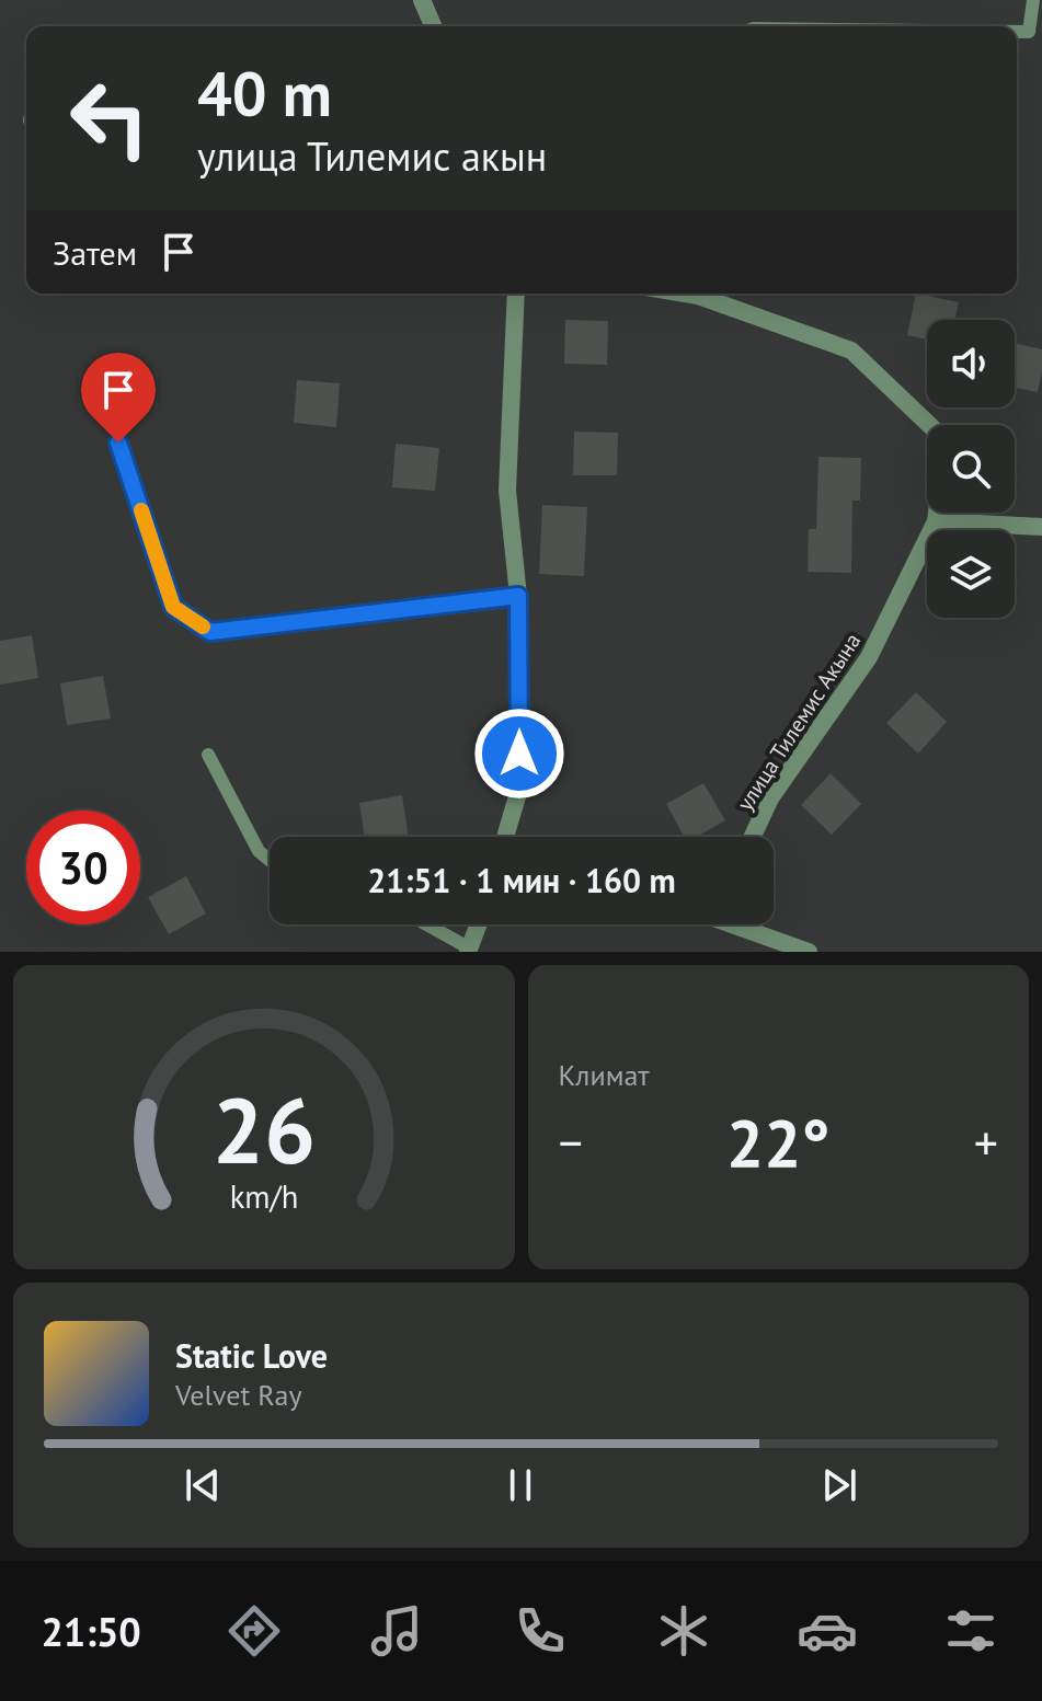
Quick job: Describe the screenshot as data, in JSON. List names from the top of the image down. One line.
{"streets":{"street":["улица Тилемис Акына"]},"page":{"turn":["40 m","улица Тилемис акын"],"then":"Затем","limit":"30","trip":"21:51 · 1 мин · 160 m","tile":"Климат","heat":["−","22°","+"],"song":["Static Love","Velvet Ray"],"tabs":"21:50","gauge":["26","km/h"]}}
